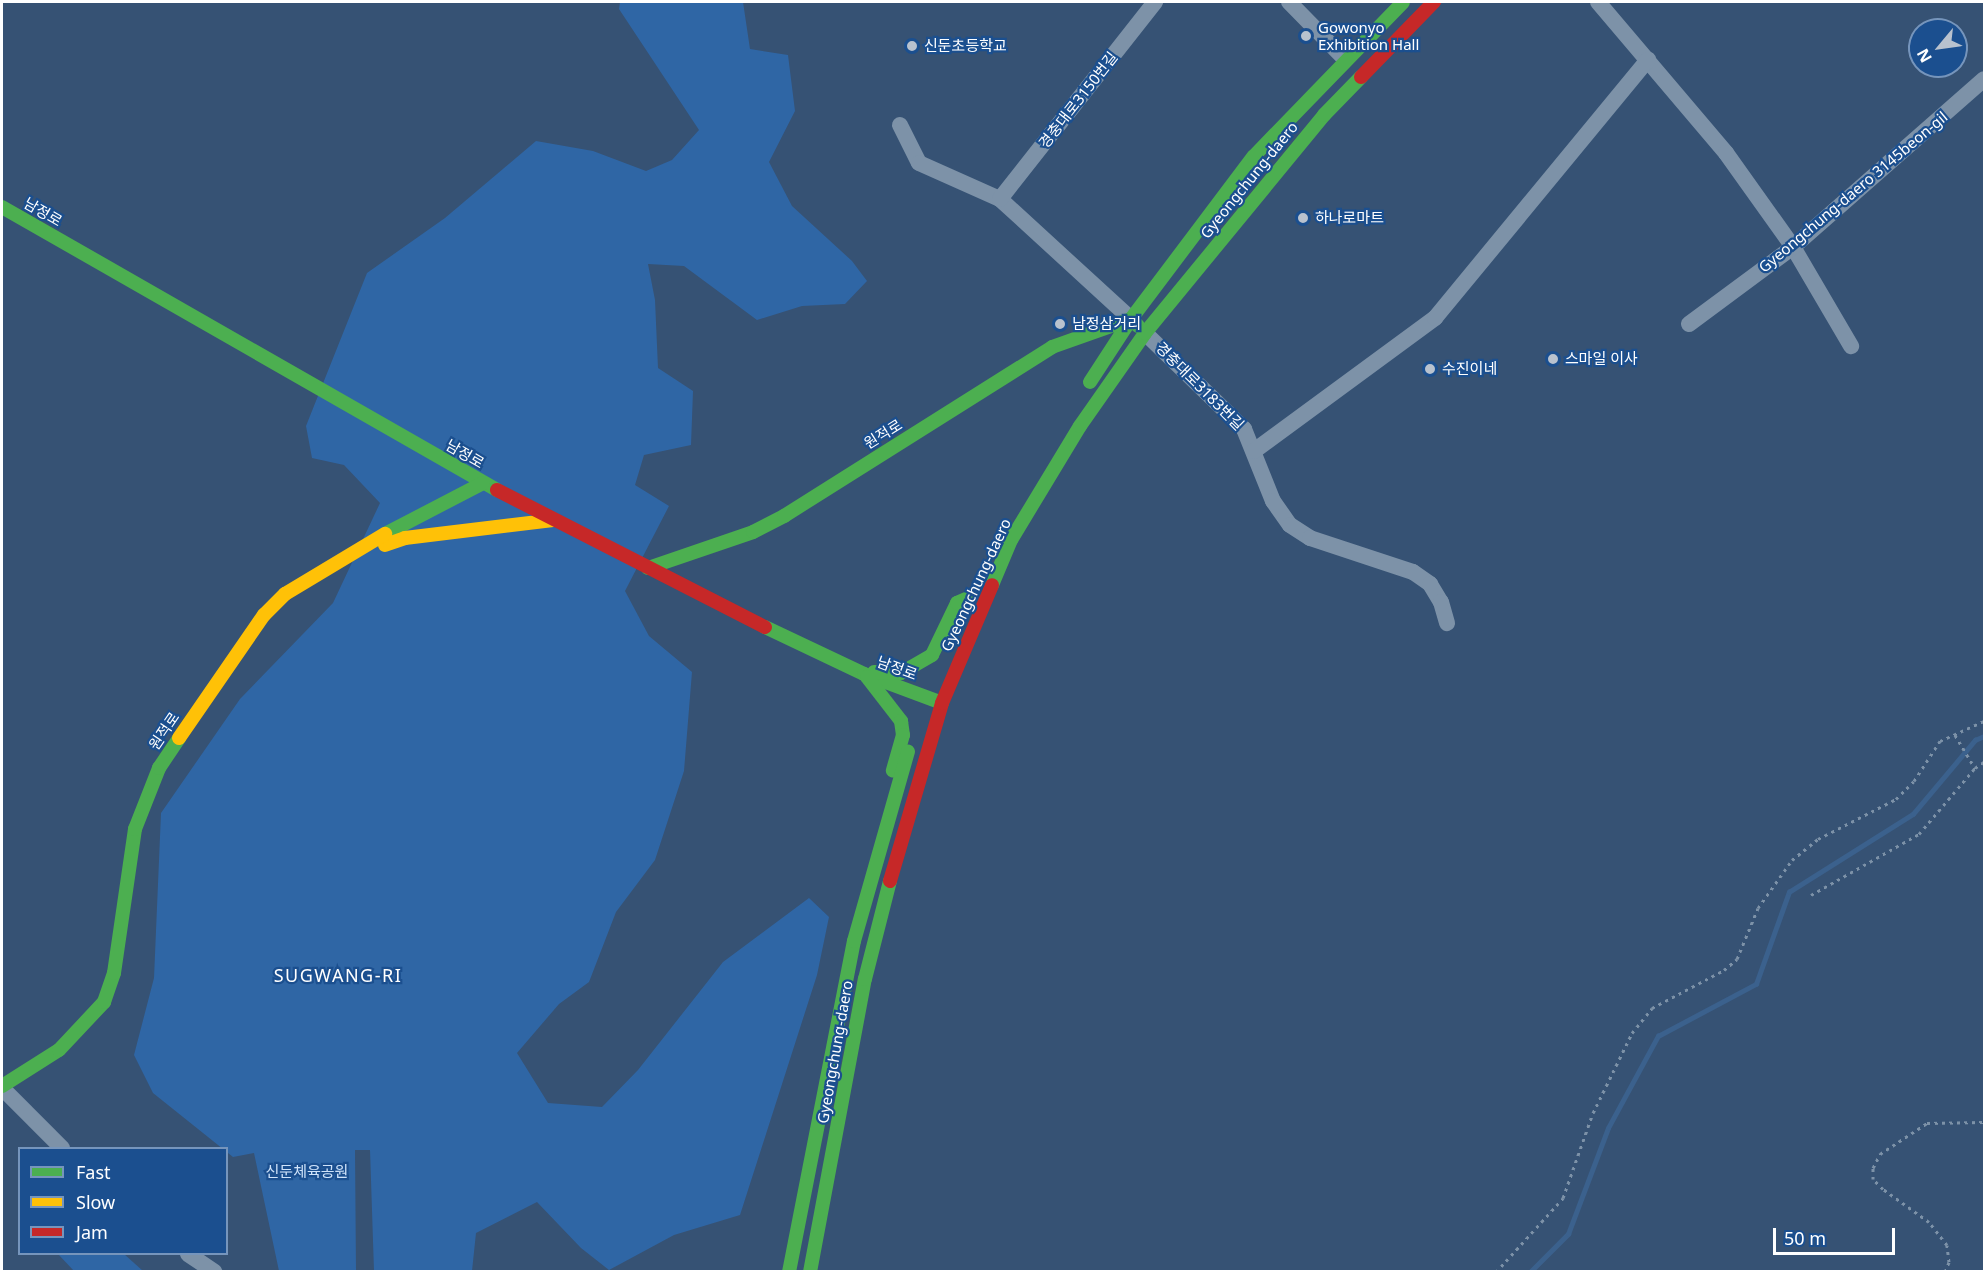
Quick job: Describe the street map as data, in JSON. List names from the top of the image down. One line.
{"streets":{"street":["경충대로3150번길","Gyeongchung-daero","Gyeongchung-daero 3145beon-gil","남정로","경충대로3183번길","원적로"]},"crossings":[["Gyeongchung-daero","남정로"],["Gyeongchung-daero","경충대로3183번길"],["Gyeongchung-daero","원적로"],["남정로","원적로"]],"districts":["SUGWANG-RI"],"parks":["신둔체육공원"],"places":["Gowonyo Exhibition Hall","신둔초등학교","하나로마트","남정삼거리","스마일 이사","수진이네"],"legend":["Fast","Slow","Jam"],"scale_bar":"50 m","north":"bottom left"}
